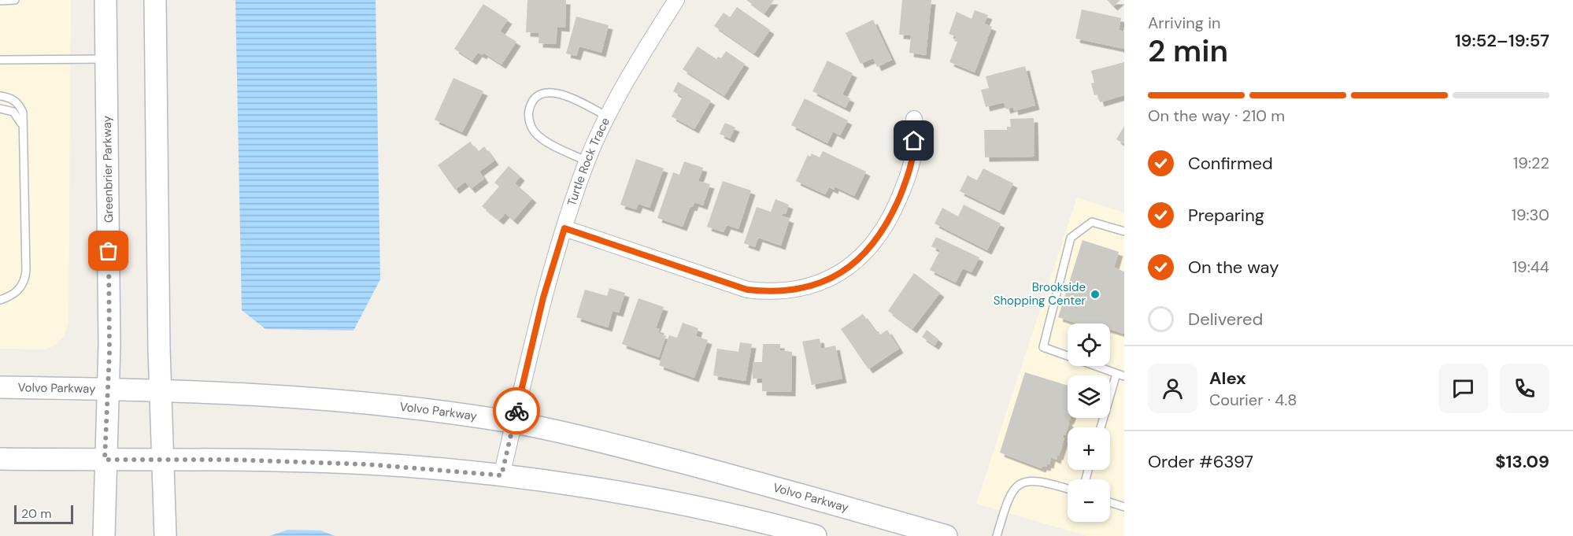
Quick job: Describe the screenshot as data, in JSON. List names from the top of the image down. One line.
{"streets":{"main road":["Greenbrier Parkway","Volvo Parkway"],"street":["Turtle Rock Trace"]},"crossings":[["Turtle Rock Trace","Volvo Parkway"],["Greenbrier Parkway","Volvo Parkway"]],"places":["Brookside Shopping Center"],"scale_bar":"20 m","page":{"heading":["2 min","Arriving in","19:52–19:57"],"panel":["Alex","Courier · 4.8","Order #6397","$13.09"],"bar":"On the way · 210 m","list":[["Confirmed","19:22"],["Preparing","19:30"],["On the way","19:44"],"Delivered"],"map_buttons":["+","−"],"scale":"20 m"}}
